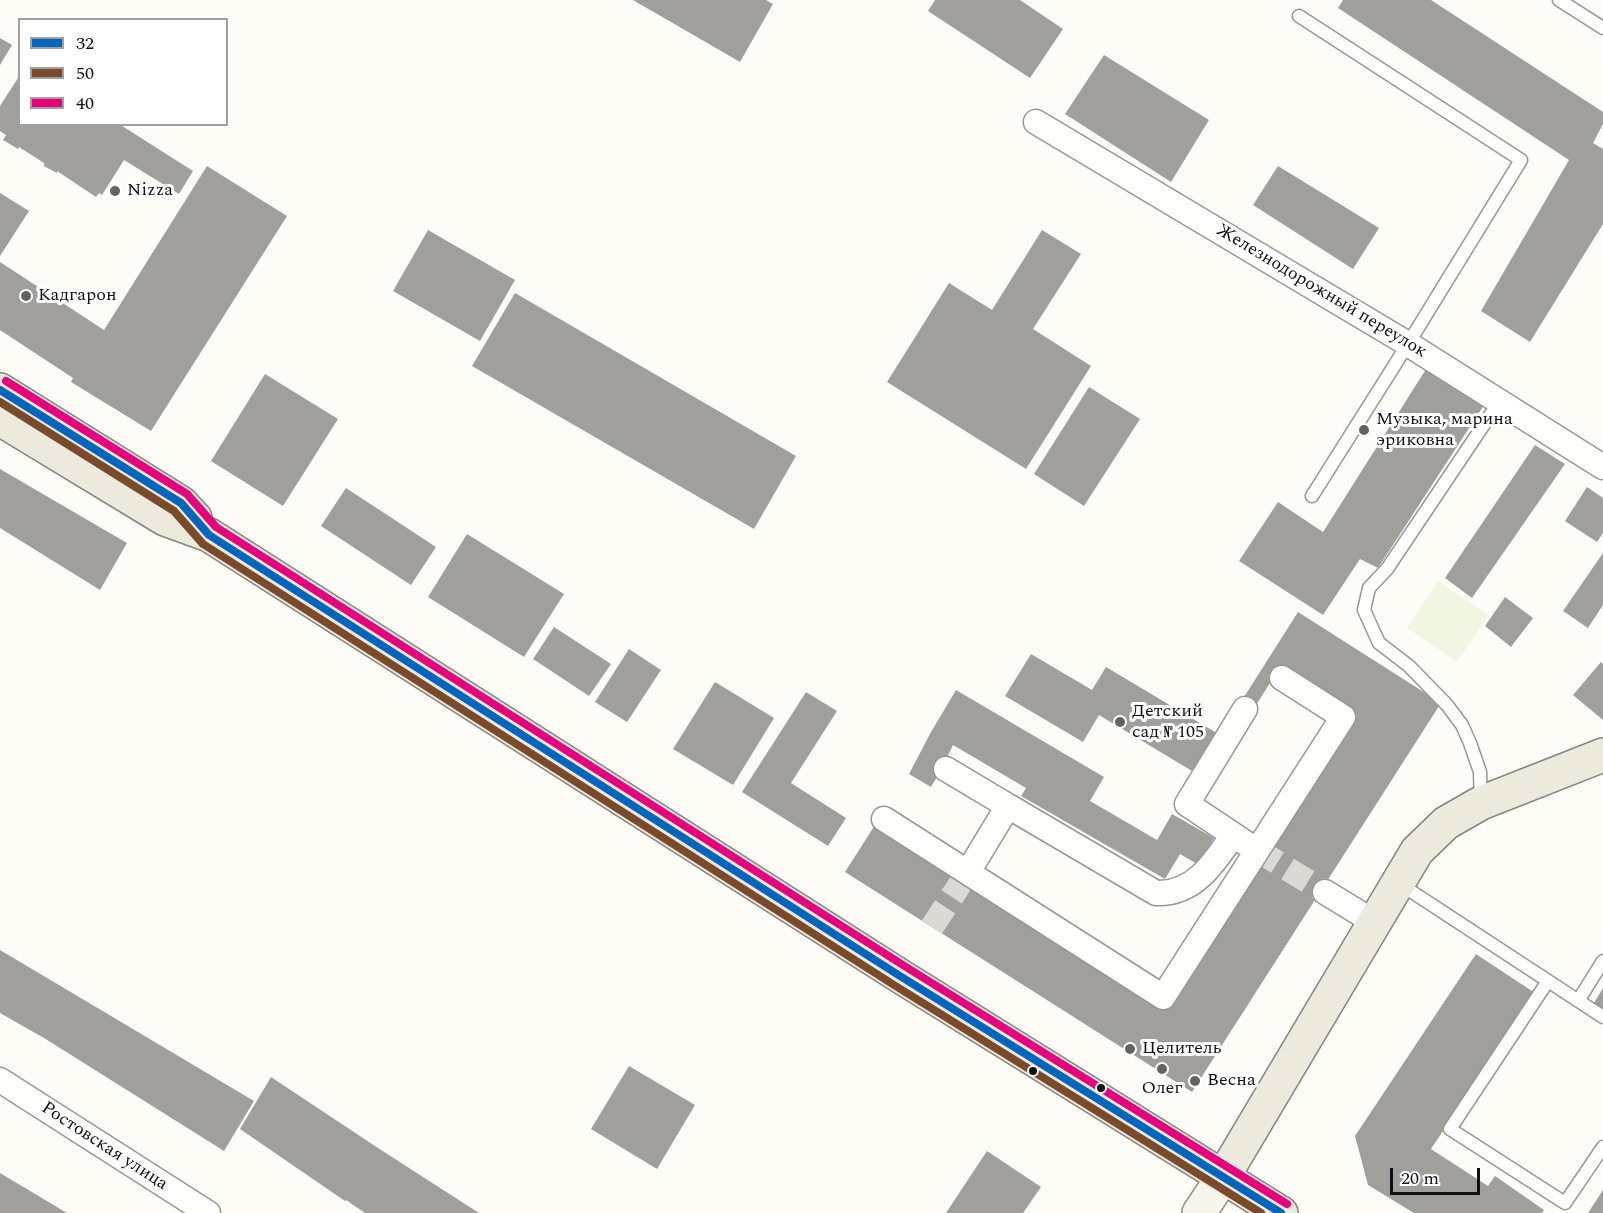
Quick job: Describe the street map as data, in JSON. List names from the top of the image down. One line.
{"streets":{"street":["Железнодорожный переулок","Ростовская улица"]},"places":["Nizza","Кадгарон","Музыка, марина эриковна","Детский сад № 105","Целитель","Олег","Весна"],"lines":["transit line 40","transit line 32","transit line 50"],"legend":["32","50","40"],"scale_bar":"20 m"}
